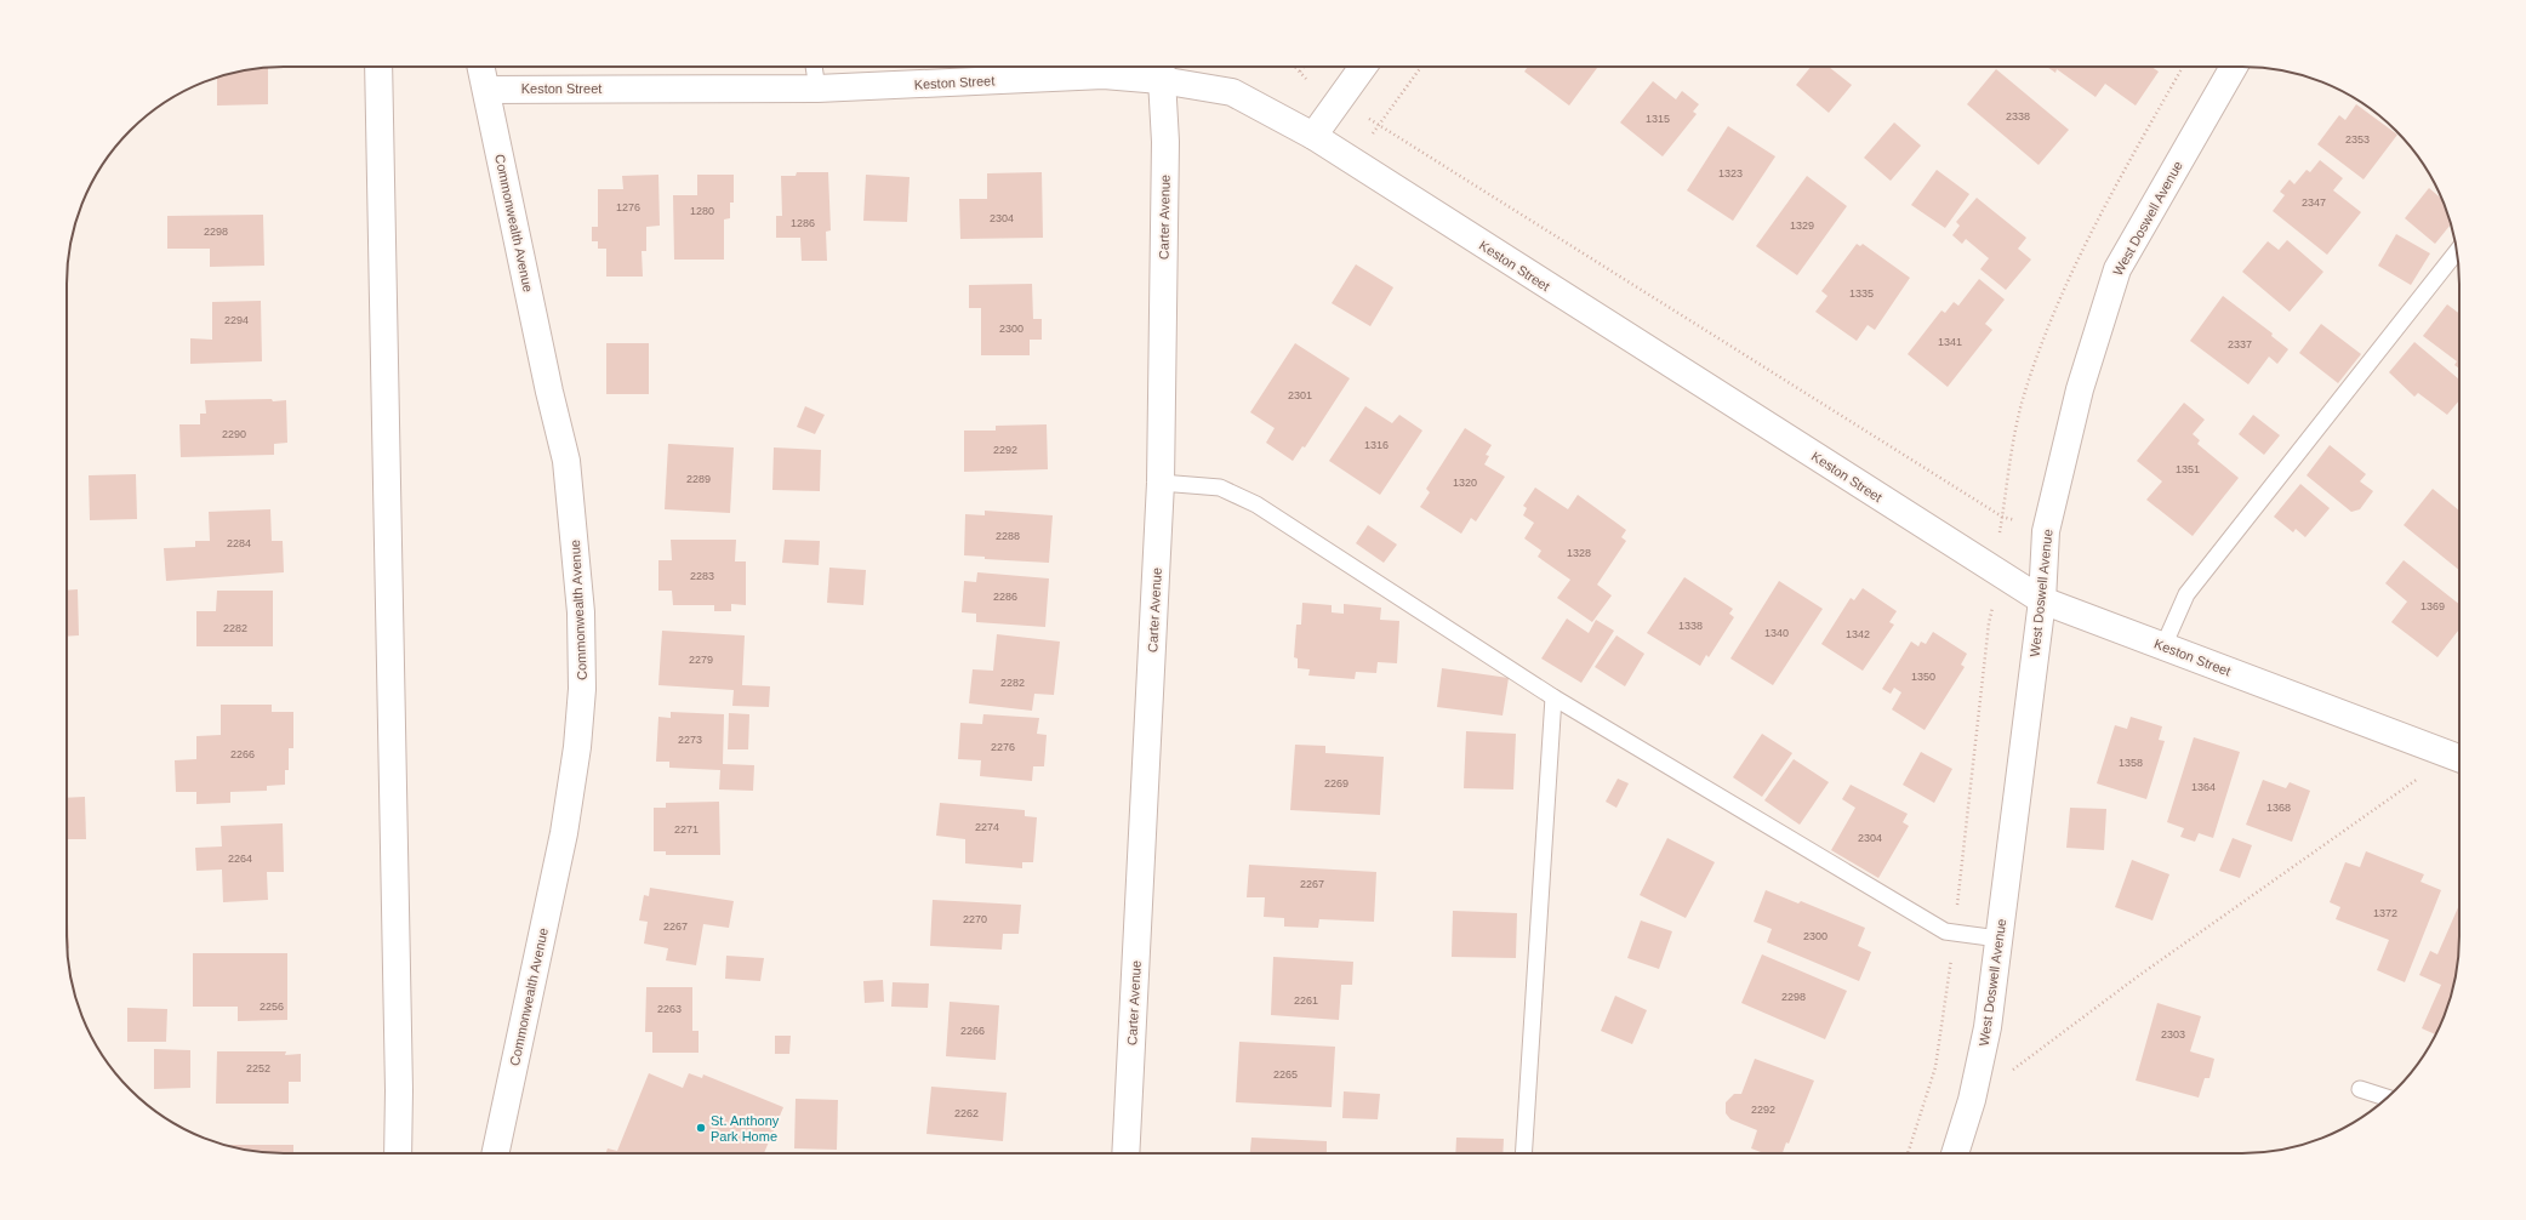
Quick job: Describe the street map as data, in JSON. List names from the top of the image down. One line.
{"streets":{"street":["Keston Street","Carter Avenue","West Doswell Avenue","Commonwealth Avenue"]},"crossings":[["Keston Street","Carter Avenue"],["Keston Street","West Doswell Avenue"],["Keston Street","Commonwealth Avenue"]],"places":["St. Anthony Park Home"],"house_numbers":["2338","1315","2353","1323","2347","1276","1280","2304","1286","1329","2298","1335","2294","2300","1341","2337","2301","2290","1316","2292","1351","2289","1320","2288","2284","1328","2283","2286","1369","1338","2282","1340","1342","2279","1350","2282","2273","2276","2266","1358","2269","1364","1368","2274","2271","2304","2264","2267","1372","2270","2267","2300","2298","2261","2256","2263","2266","2303","2252","2265","2292","2262"]}
